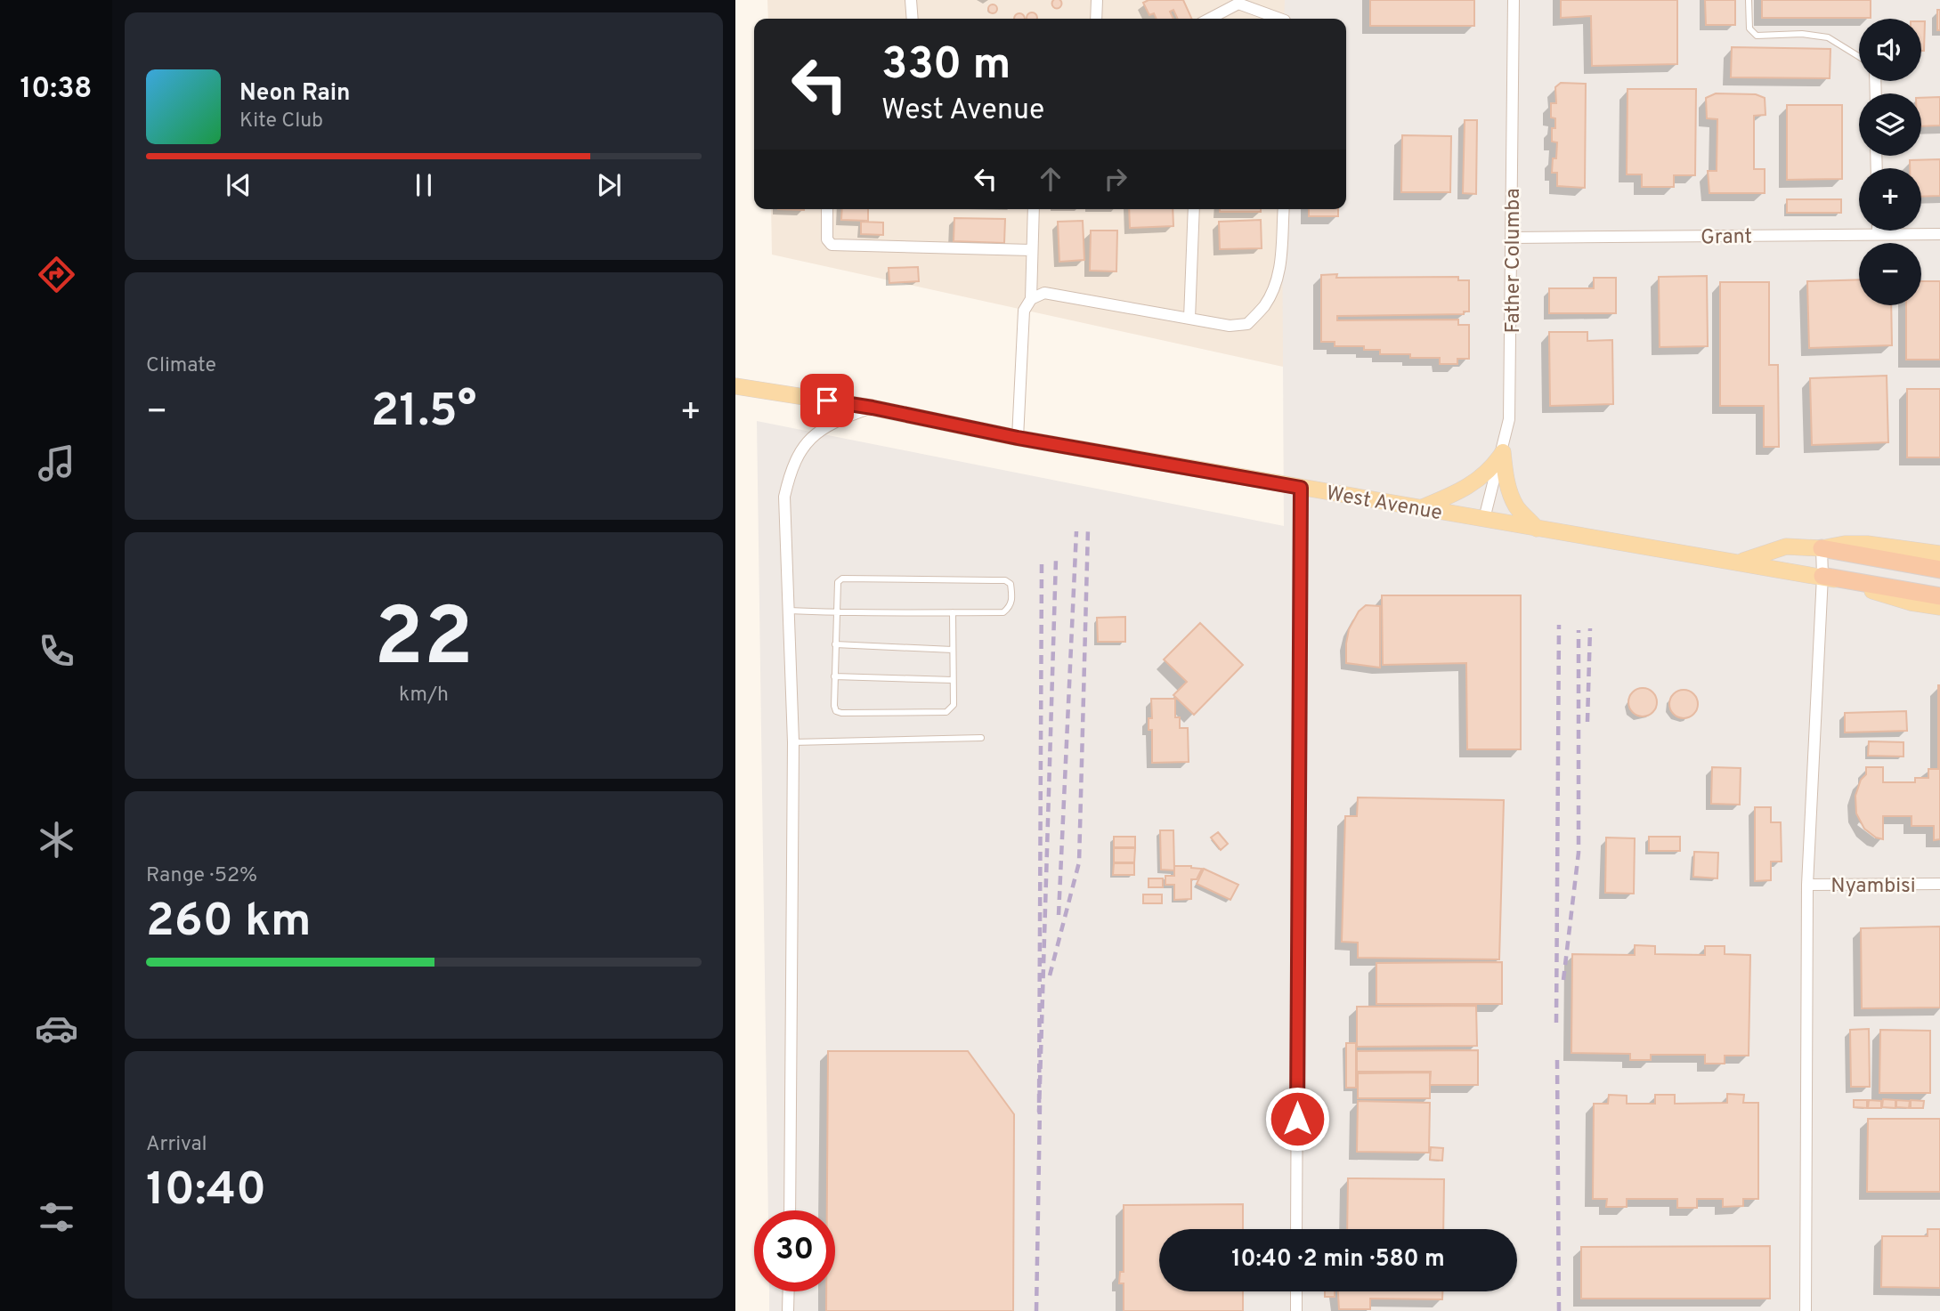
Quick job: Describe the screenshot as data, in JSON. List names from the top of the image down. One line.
{"streets":{"main road":["West Avenue"],"street":["Grant","Father Columba","Nyambisi"]},"crossings":[["Grant","Father Columba"],["Father Columba","West Avenue"]],"page":{"tabs":"10:38","map_buttons":["+","−"],"turn":["330 m","West Avenue"],"song":["Neon Rain","Kite Club"],"tile":["Climate",["22","km/h"],["Range · 52%","260 km"],["Arrival","10:40"]],"heat":["−","21.5°","+"],"limit":"30","trip":"10:40 · 2 min · 580 m"}}
